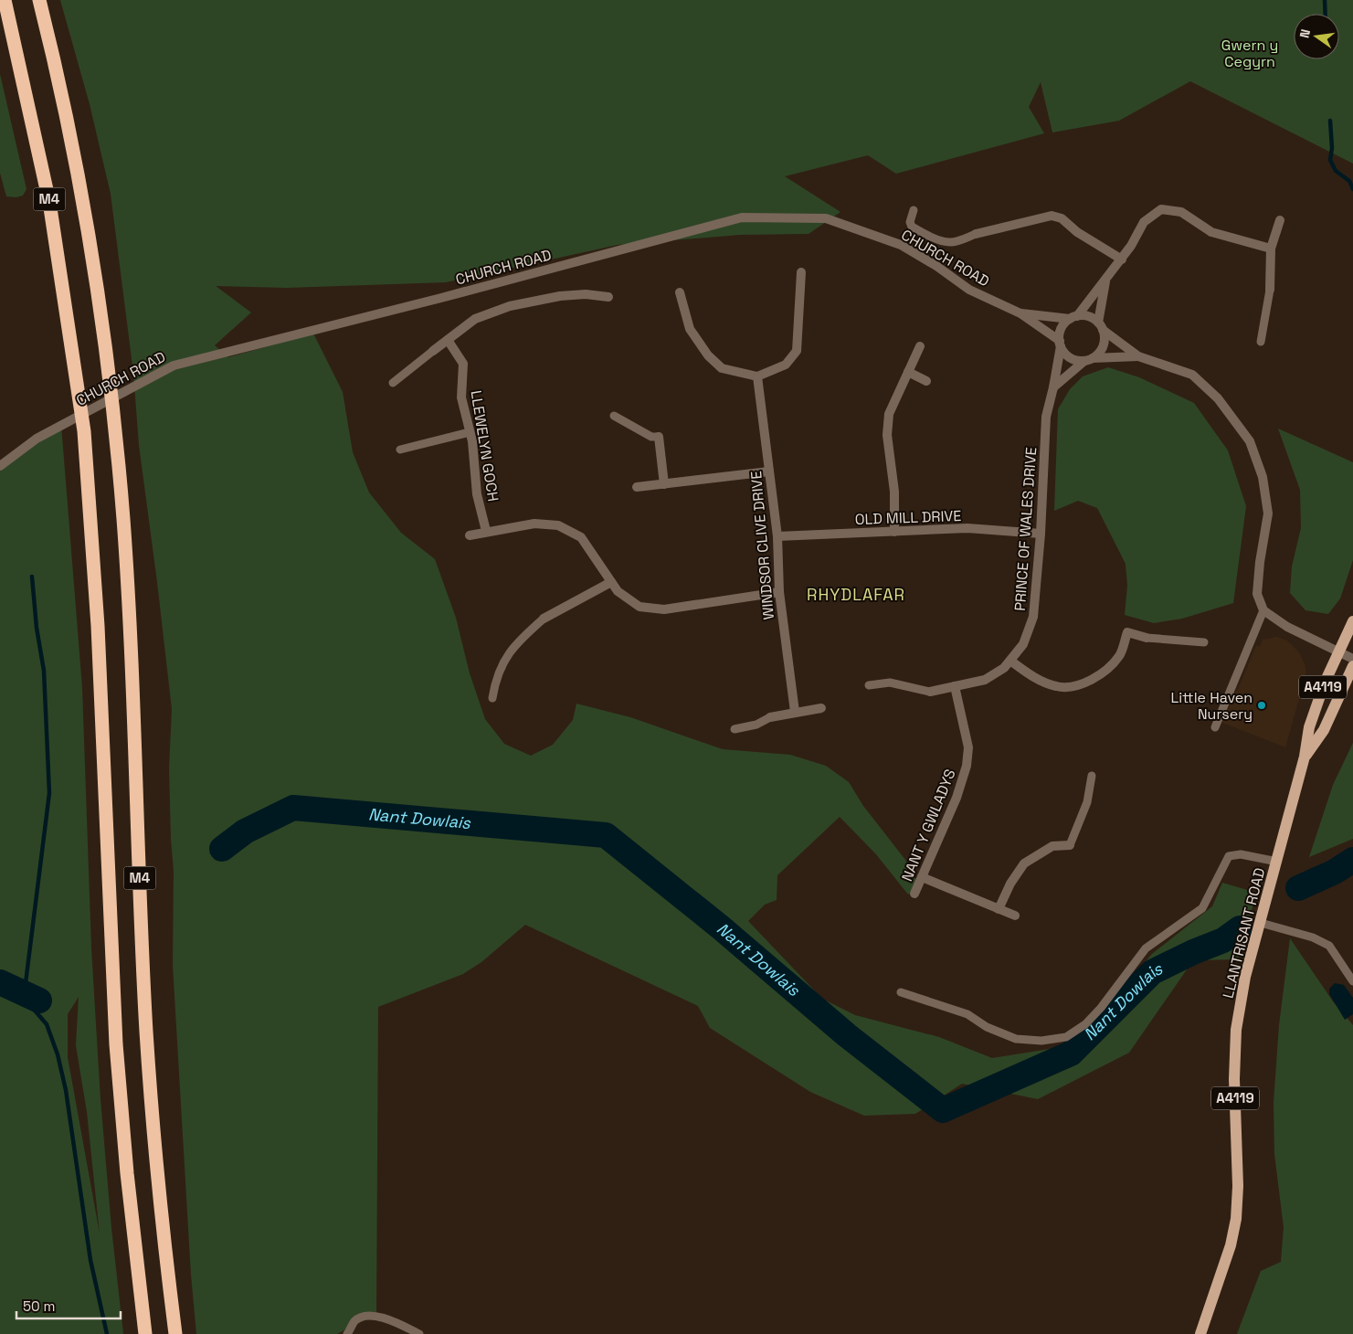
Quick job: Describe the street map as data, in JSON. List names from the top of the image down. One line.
{"streets":{"highway":["M4"],"main road":["A4119","LLANTRISANT ROAD"],"street":["CHURCH ROAD","LLEWELYN GOCH","OLD MILL DRIVE","PRINCE OF WALES DRIVE","WINDSOR CLIVE DRIVE","NANT Y GWLADYS"]},"crossings":[["CHURCH ROAD","PRINCE OF WALES DRIVE"],["OLD MILL DRIVE","PRINCE OF WALES DRIVE"],["OLD MILL DRIVE","WINDSOR CLIVE DRIVE"],["PRINCE OF WALES DRIVE","NANT Y GWLADYS"]],"districts":["RHYDLAFAR"],"water":["Nant Dowlais"],"parks":["Gwern y Cegyrn"],"places":["Little Haven Nursery"],"scale_bar":"50 m","north":"left"}
